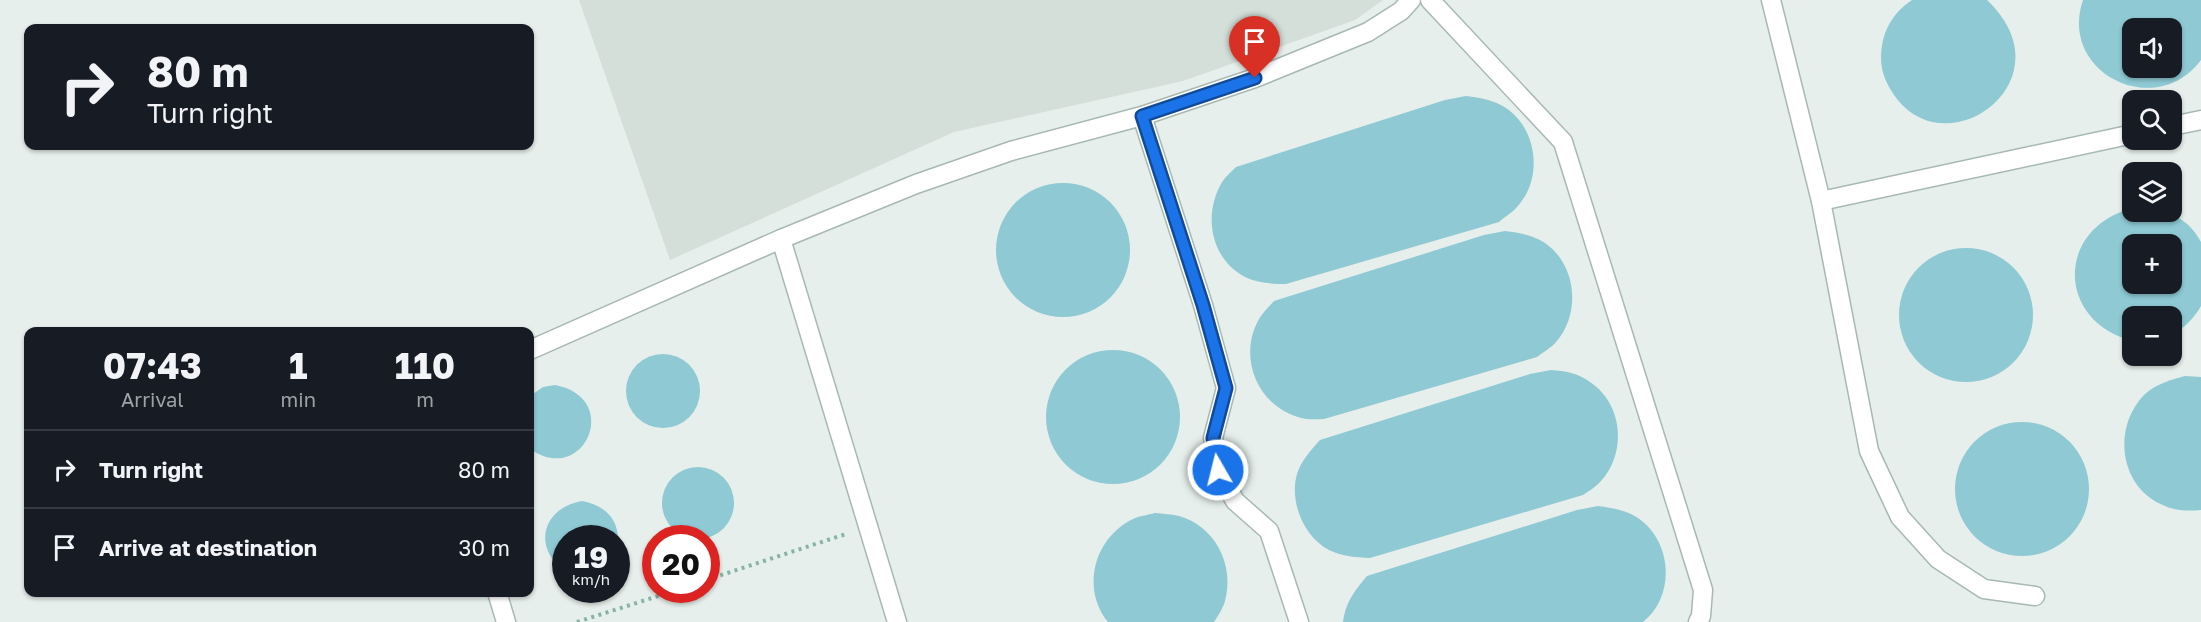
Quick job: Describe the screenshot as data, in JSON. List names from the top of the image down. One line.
{"page":{"map_buttons":["+","−"],"turn":["80 m","Turn right"],"eta":["07:43","Arrival","1","min","110","m"],"list":[{"name":"Turn right","value":"80 m"},{"name":"Arrive at destination","value":"30 m"}],"speed":"19 km/h","limit":"20"}}
